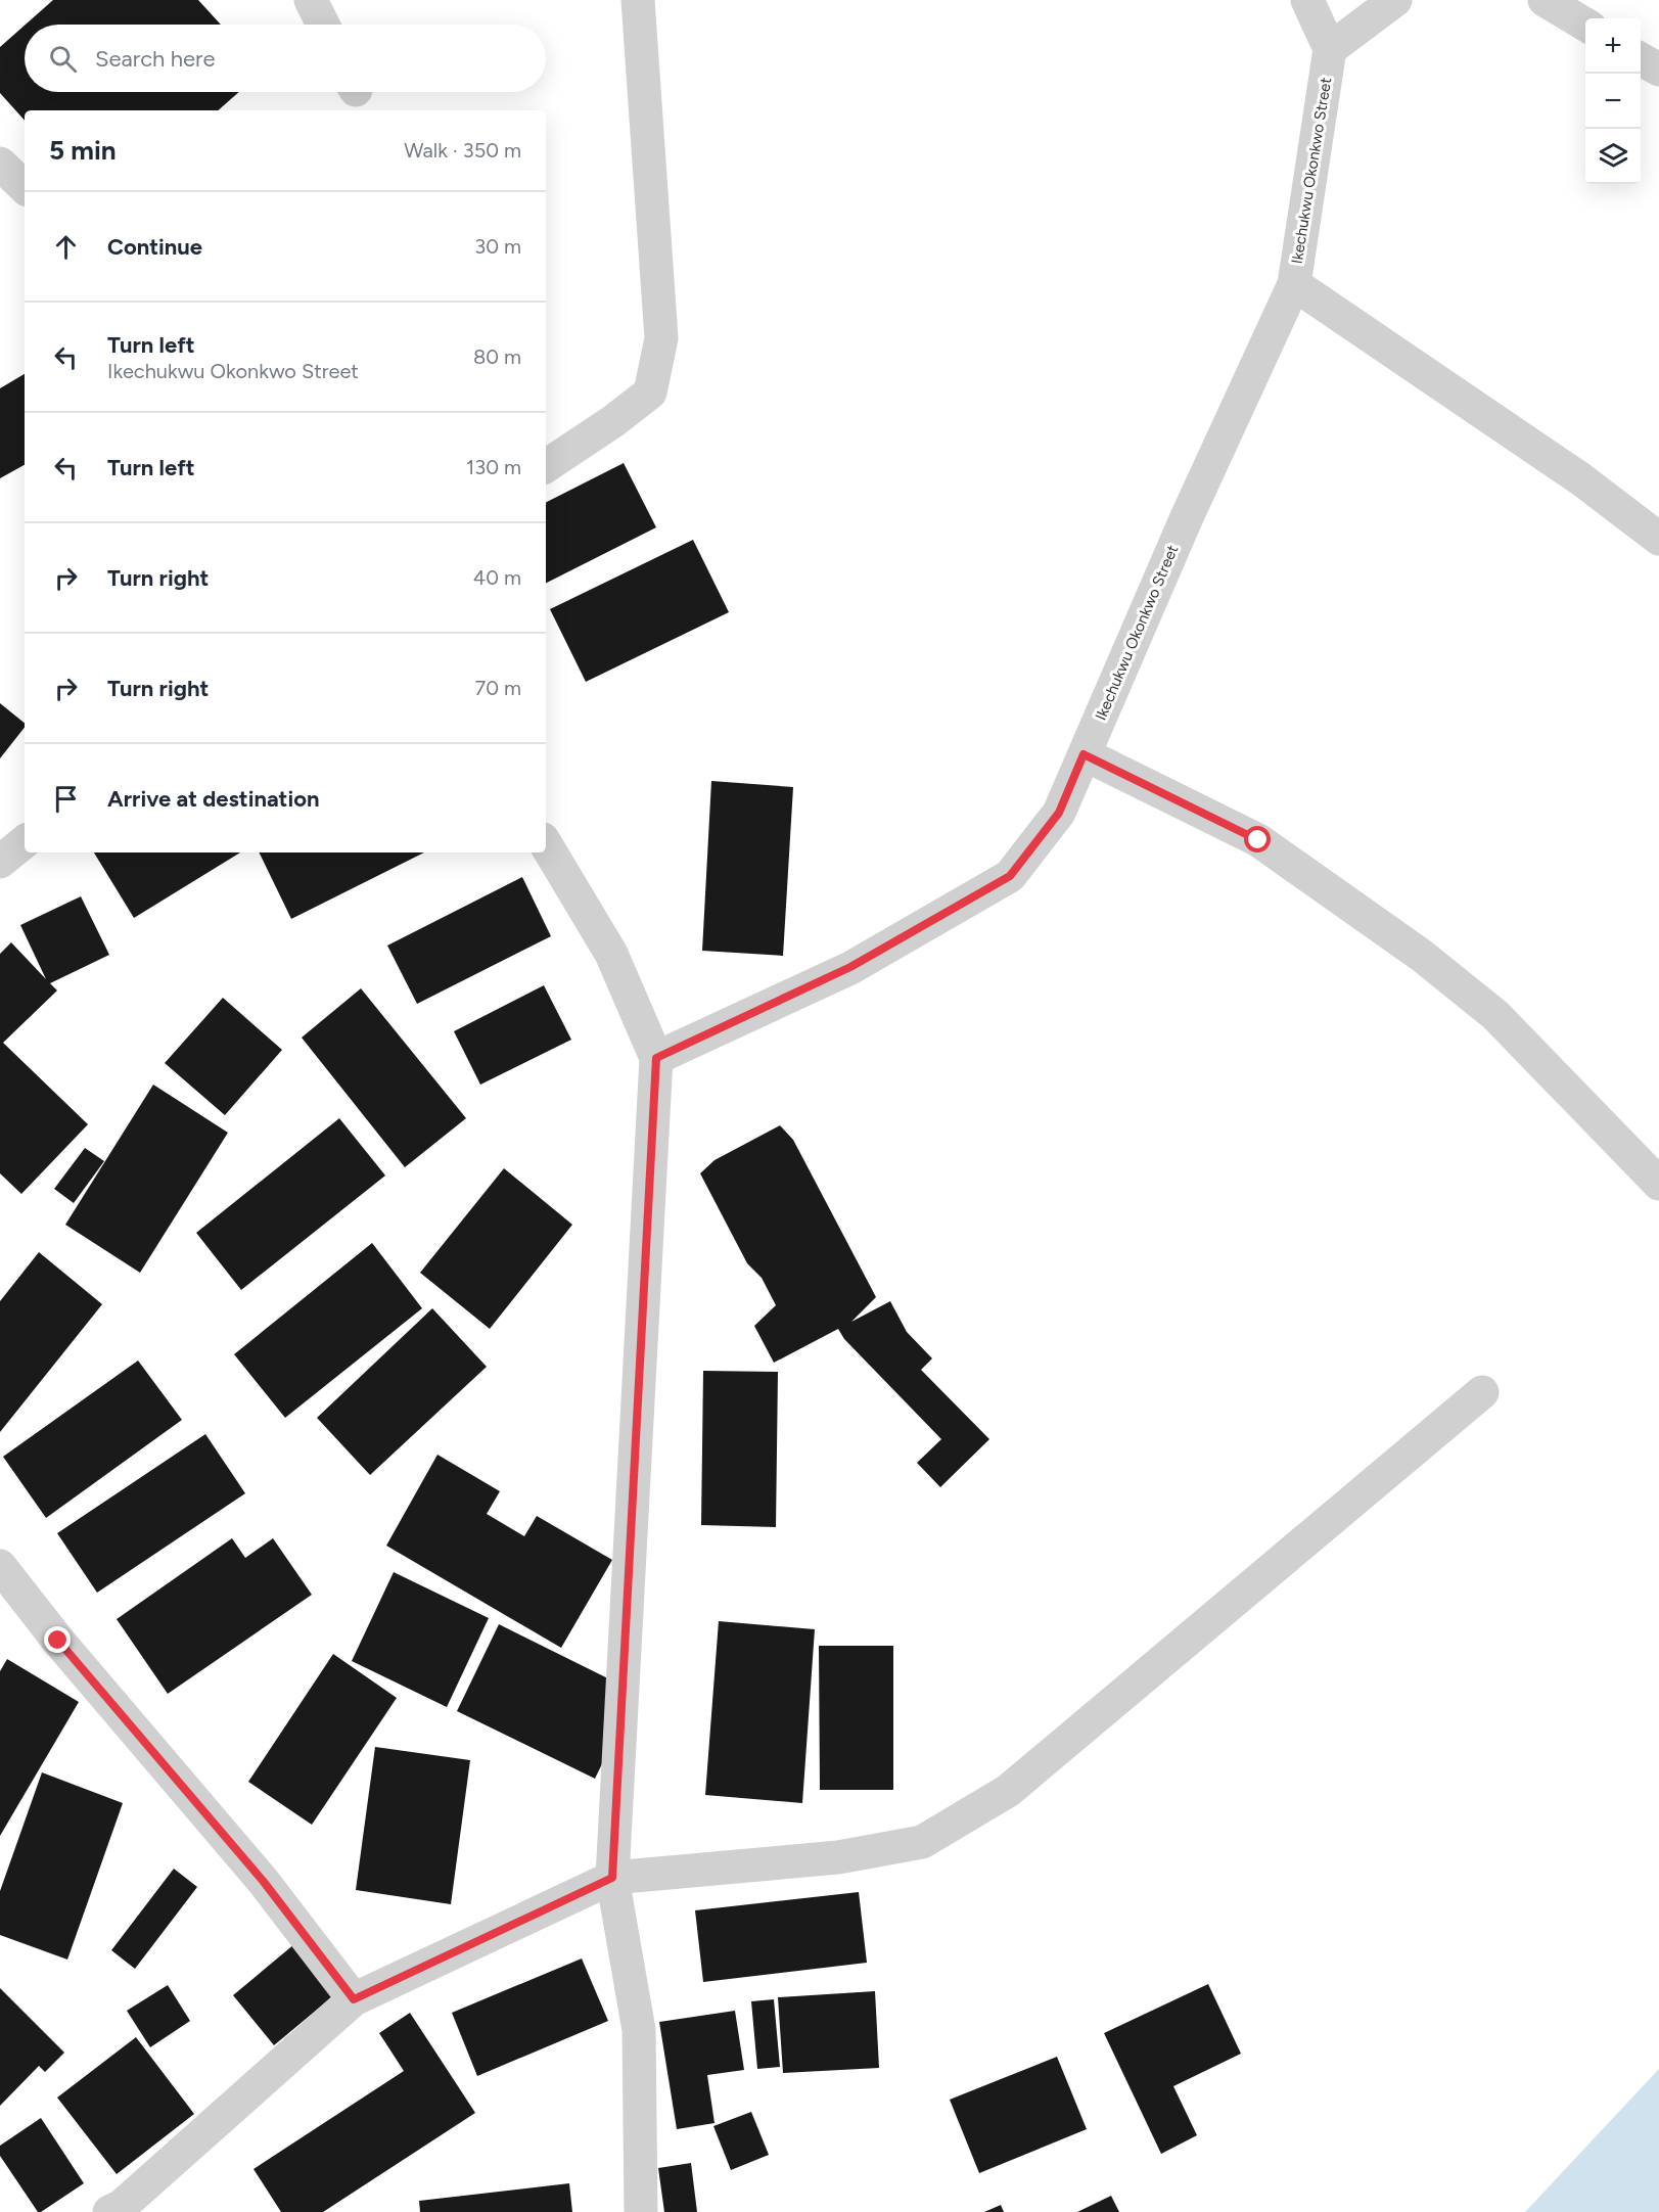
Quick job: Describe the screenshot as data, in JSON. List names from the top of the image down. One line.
{"streets":{"street":["Ikechukwu Okonkwo Street"]},"page":{"map_buttons":["+","−"],"search":"Search here","heading":["5 min","Walk · 350 m"],"list":[["Continue","30 m"],["Turn left","Ikechukwu Okonkwo Street","80 m"],["Turn left","130 m"],["Turn right","40 m"],["Turn right","70 m"],"Arrive at destination"]}}
